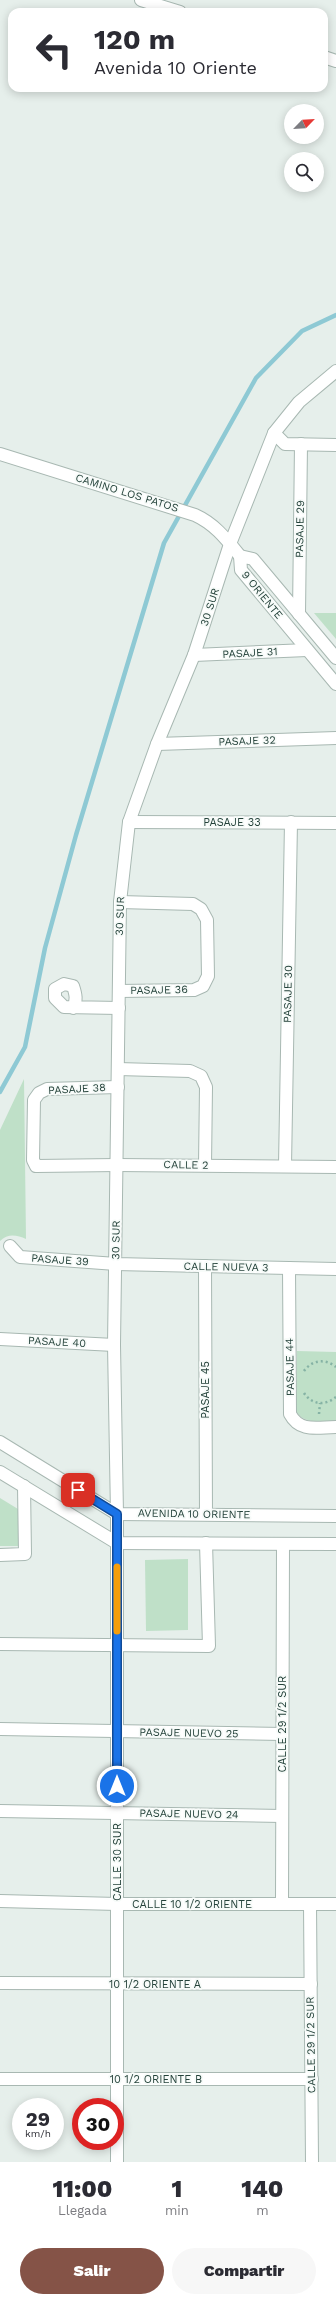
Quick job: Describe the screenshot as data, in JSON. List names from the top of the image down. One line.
{"streets":{"street":["CAMINO LOS PATOS","PASAJE 29","9 ORIENTE","30 SUR","PASAJE 31","PASAJE 32","PASAJE 33","PASAJE 36","PASAJE 30","PASAJE 38","CALLE 2","PASAJE 39","CALLE NUEVA 3","PASAJE 40","PASAJE 44","PASAJE 45","AVENIDA 10 ORIENTE","CALLE 29 1/2 SUR","PASAJE NUEVO 25","PASAJE NUEVO 24","CALLE 30 SUR","CALLE 10 1/2 ORIENTE","10 1/2 ORIENTE A","10 1/2 ORIENTE B"]},"crossings":[["CAMINO LOS PATOS","9 ORIENTE"],["CAMINO LOS PATOS","30 SUR"],["PASAJE 29","9 ORIENTE"],["9 ORIENTE","PASAJE 31"],["30 SUR","PASAJE 31"],["30 SUR","PASAJE 32"],["30 SUR","PASAJE 33"],["30 SUR","PASAJE 36"],["30 SUR","PASAJE 38"],["30 SUR","CALLE 2"],["30 SUR","PASAJE 39"],["30 SUR","CALLE NUEVA 3"],["30 SUR","PASAJE 40"],["30 SUR","AVENIDA 10 ORIENTE"],["30 SUR","CALLE 30 SUR"],["PASAJE 33","PASAJE 30"],["PASAJE 30","CALLE 2"],["PASAJE 38","CALLE 2"],["PASAJE 39","CALLE NUEVA 3"],["CALLE NUEVA 3","PASAJE 44"],["CALLE NUEVA 3","PASAJE 45"],["PASAJE 45","AVENIDA 10 ORIENTE"],["AVENIDA 10 ORIENTE","CALLE 30 SUR"],["CALLE 29 1/2 SUR","PASAJE NUEVO 25"],["CALLE 29 1/2 SUR","PASAJE NUEVO 24"],["CALLE 29 1/2 SUR","CALLE 10 1/2 ORIENTE"],["CALLE 29 1/2 SUR","10 1/2 ORIENTE A"],["CALLE 29 1/2 SUR","10 1/2 ORIENTE B"],["PASAJE NUEVO 25","CALLE 30 SUR"],["PASAJE NUEVO 24","CALLE 30 SUR"],["CALLE 30 SUR","CALLE 10 1/2 ORIENTE"],["CALLE 30 SUR","10 1/2 ORIENTE A"],["CALLE 30 SUR","10 1/2 ORIENTE B"]],"north":"top right","page":{"turn":["120 m","Avenida 10 Oriente"],"speed":"29 km/h","limit":"30","eta":["11:00","Llegada","1","min","140","m"],"buttons":["Salir","Compartir"]}}
